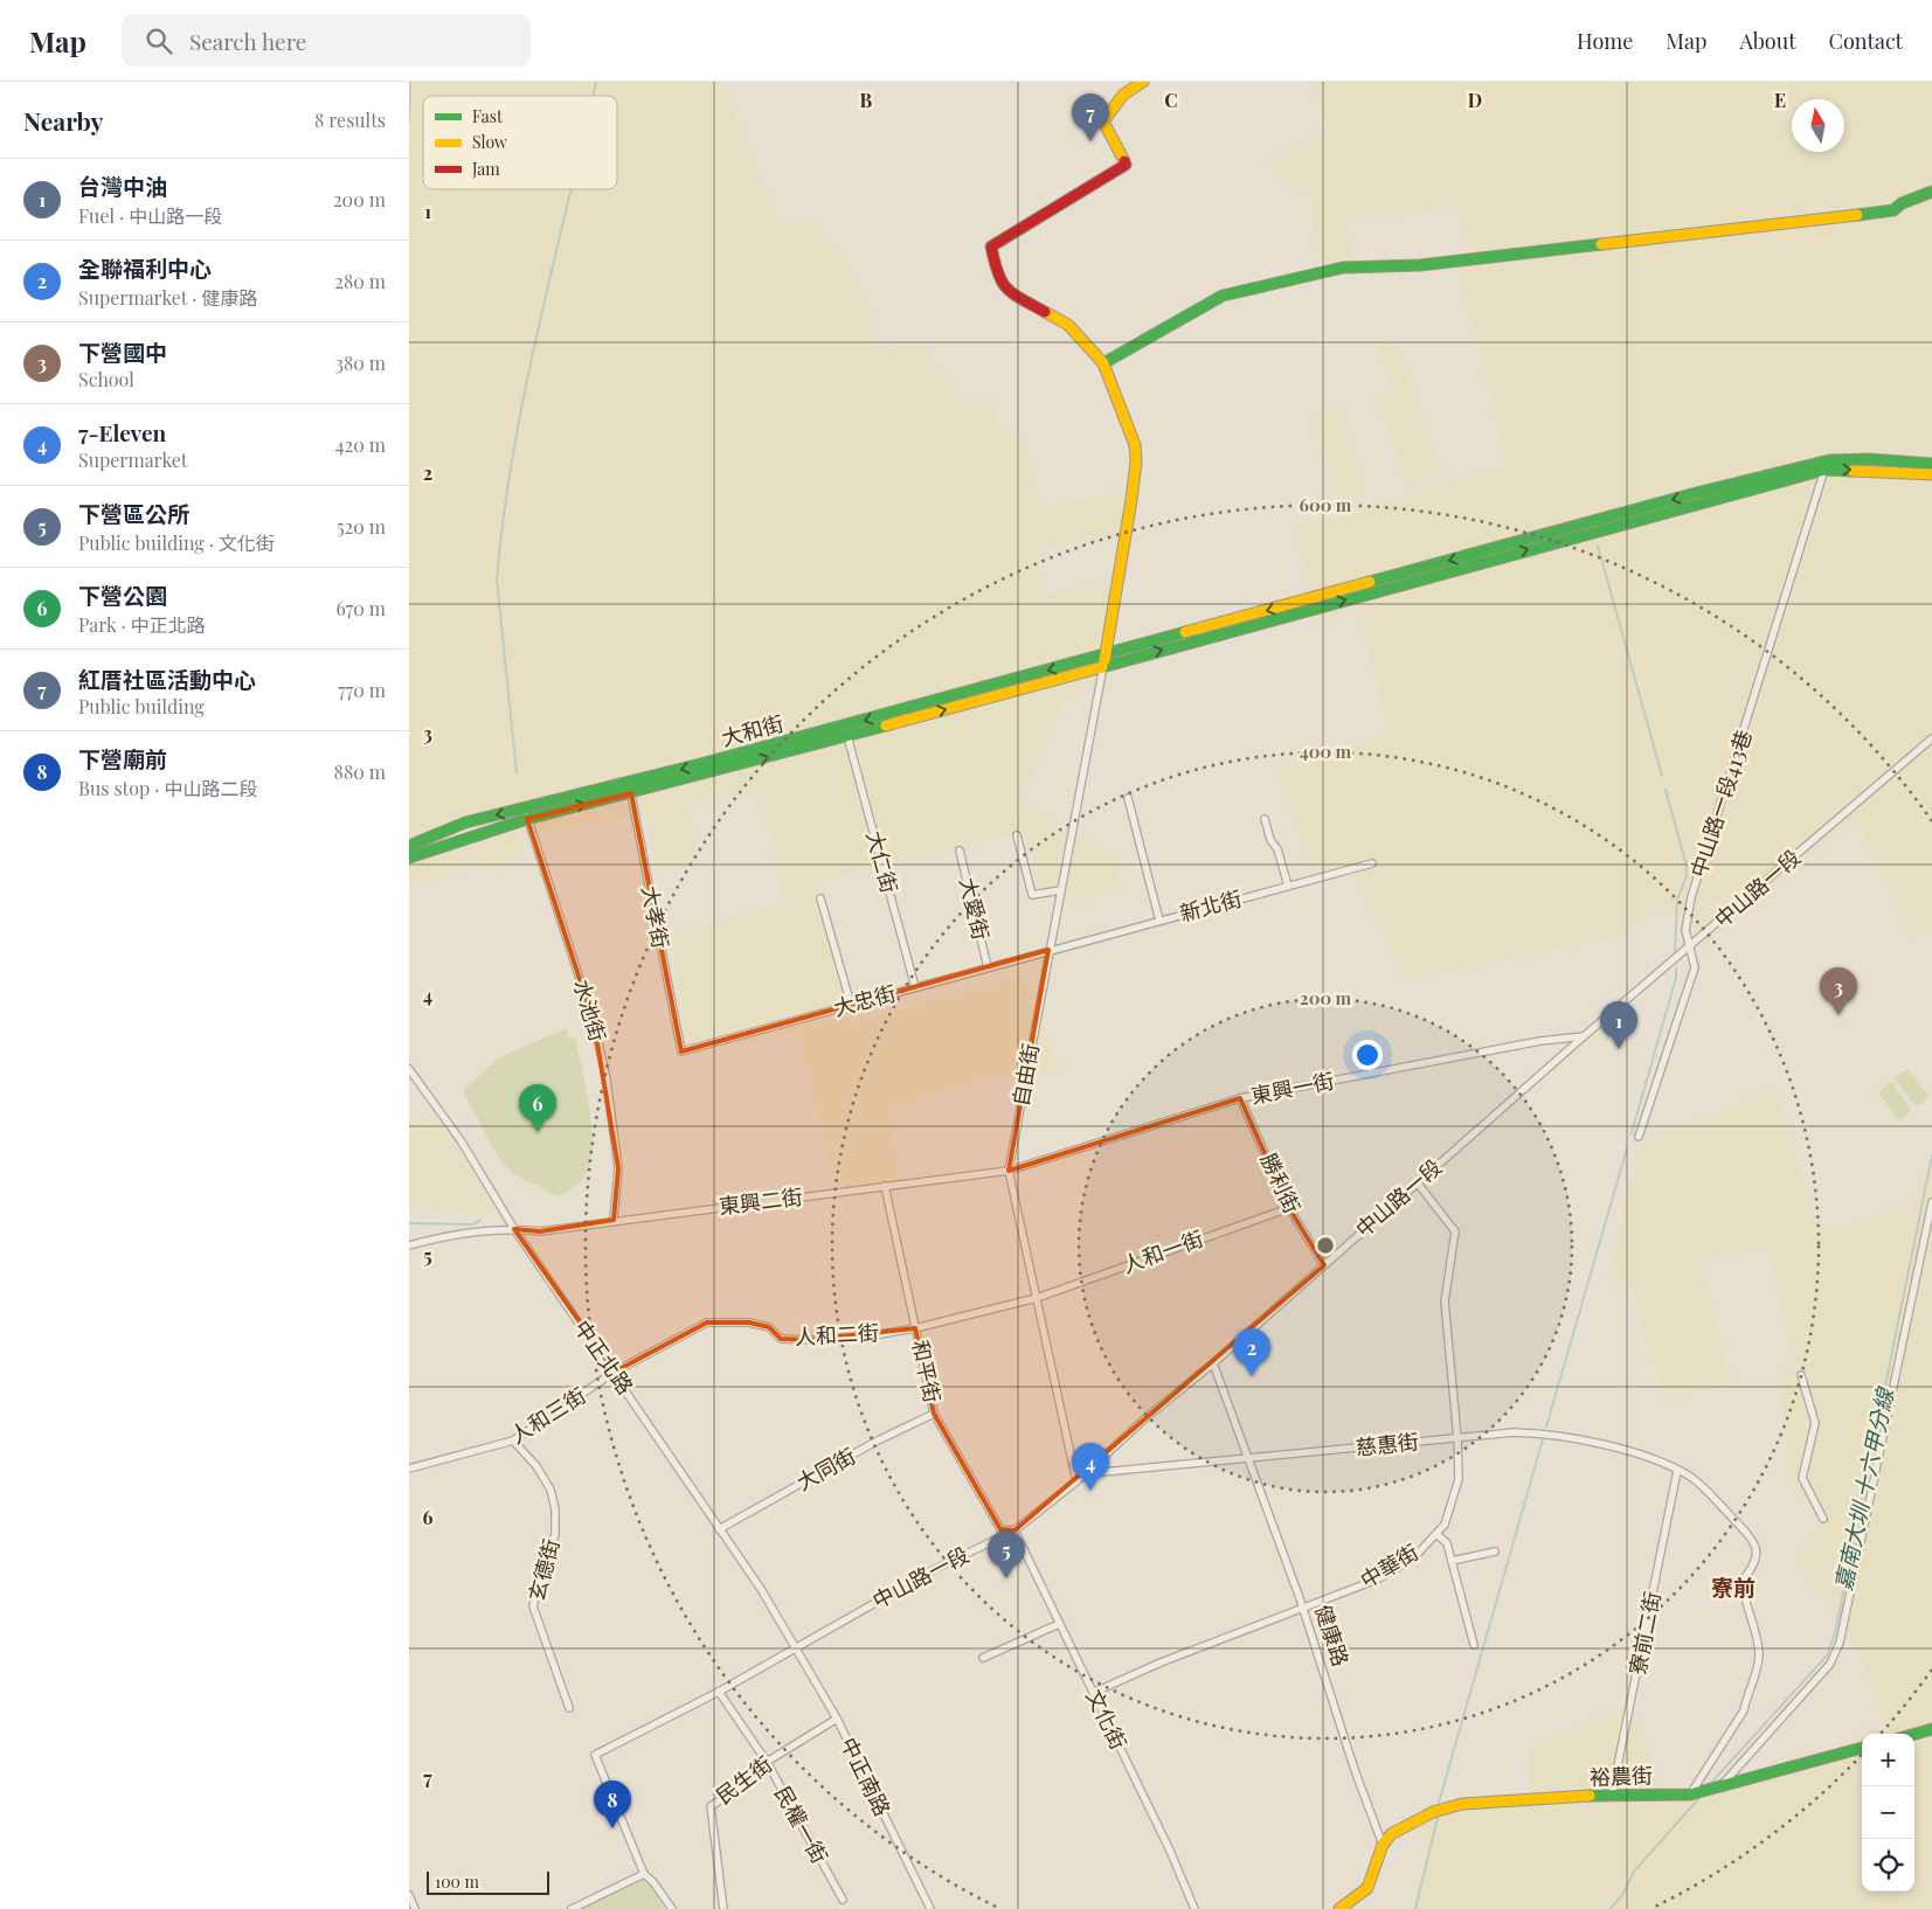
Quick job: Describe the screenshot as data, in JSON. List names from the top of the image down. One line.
{"streets":{"main road":["大和街","裕農街"],"street":["中山路一段413巷","大仁街","中山路一段","新北街","大愛街","大孝街","大忠街","水池街","自由街","東興一街","勝利街","東興二街","人和一街","人和二街","中正北路","和平街","人和三街","慈惠街","大同街","中華街","玄德街","寮前二街","健康路","文化街","中正南路","民生街","民權一街"]},"crossings":[["大和街","中山路一段413巷"],["大和街","大仁街"],["大和街","大孝街"],["大和街","水池街"],["大和街","自由街"],["中山路一段413巷","中山路一段"],["大仁街","大忠街"],["中山路一段","自由街"],["中山路一段","東興一街"],["中山路一段","勝利街"],["中山路一段","中正北路"],["中山路一段","和平街"],["中山路一段","慈惠街"],["中山路一段","中華街"],["中山路一段","健康路"],["中山路一段","文化街"],["中山路一段","中正南路"],["中山路一段","民權一街"],["新北街","大忠街"],["新北街","自由街"],["大愛街","大忠街"],["大孝街","大忠街"],["大忠街","自由街"],["水池街","東興二街"],["自由街","東興一街"],["自由街","東興二街"],["自由街","人和一街"],["自由街","人和二街"],["東興一街","勝利街"],["東興一街","東興二街"],["勝利街","人和一街"],["東興二街","中正北路"],["東興二街","和平街"],["人和一街","人和二街"],["人和二街","中正北路"],["人和二街","和平街"],["人和二街","人和三街"],["中正北路","人和三街"],["中正北路","大同街"],["中正北路","中正南路"],["和平街","大同街"],["和平街","文化街"],["人和三街","玄德街"],["慈惠街","中華街"],["慈惠街","寮前二街"],["慈惠街","健康路"],["慈惠街","裕農街"],["中華街","健康路"],["中華街","文化街"],["寮前二街","裕農街"],["健康路","裕農街"],["中正南路","民生街"],["民生街","民權一街"]],"districts":["寮前"],"water":["嘉南大圳 十六甲分線"],"legend":["Fast","Slow","Jam"],"scale_bar":"100 m","north":"top","page":{"header":"Map","search":"Search here","nav":["Home","Map","About","Contact"],"heading":["Nearby","8 results"],"pins":["7","3","1","6","2","4","5","8"],"list":[{"mark":"1","name":"台灣中油","note":"Fuel · 中山路一段","value":"200 m"},{"mark":"2","name":"全聯福利中心","note":"Supermarket · 健康路","value":"280 m"},{"mark":"3","name":"下營國中","note":"School","value":"380 m"},{"mark":"4","name":"7-Eleven","note":"Supermarket","value":"420 m"},{"mark":"5","name":"下營區公所","note":"Public building · 文化街","value":"520 m"},{"mark":"6","name":"下營公園","note":"Park · 中正北路","value":"670 m"},{"mark":"7","name":"紅厝社區活動中心","note":"Public building","value":"770 m"},{"mark":"8","name":"下營廟前","note":"Bus stop · 中山路二段","value":"880 m"}],"map_buttons":["+","−"],"scale":"100 m"},"grid":{"columns":["B","C","D","E"],"rows":["1","2","3","4","5","6","7"]},"rings":["600 m","400 m","200 m"]}
